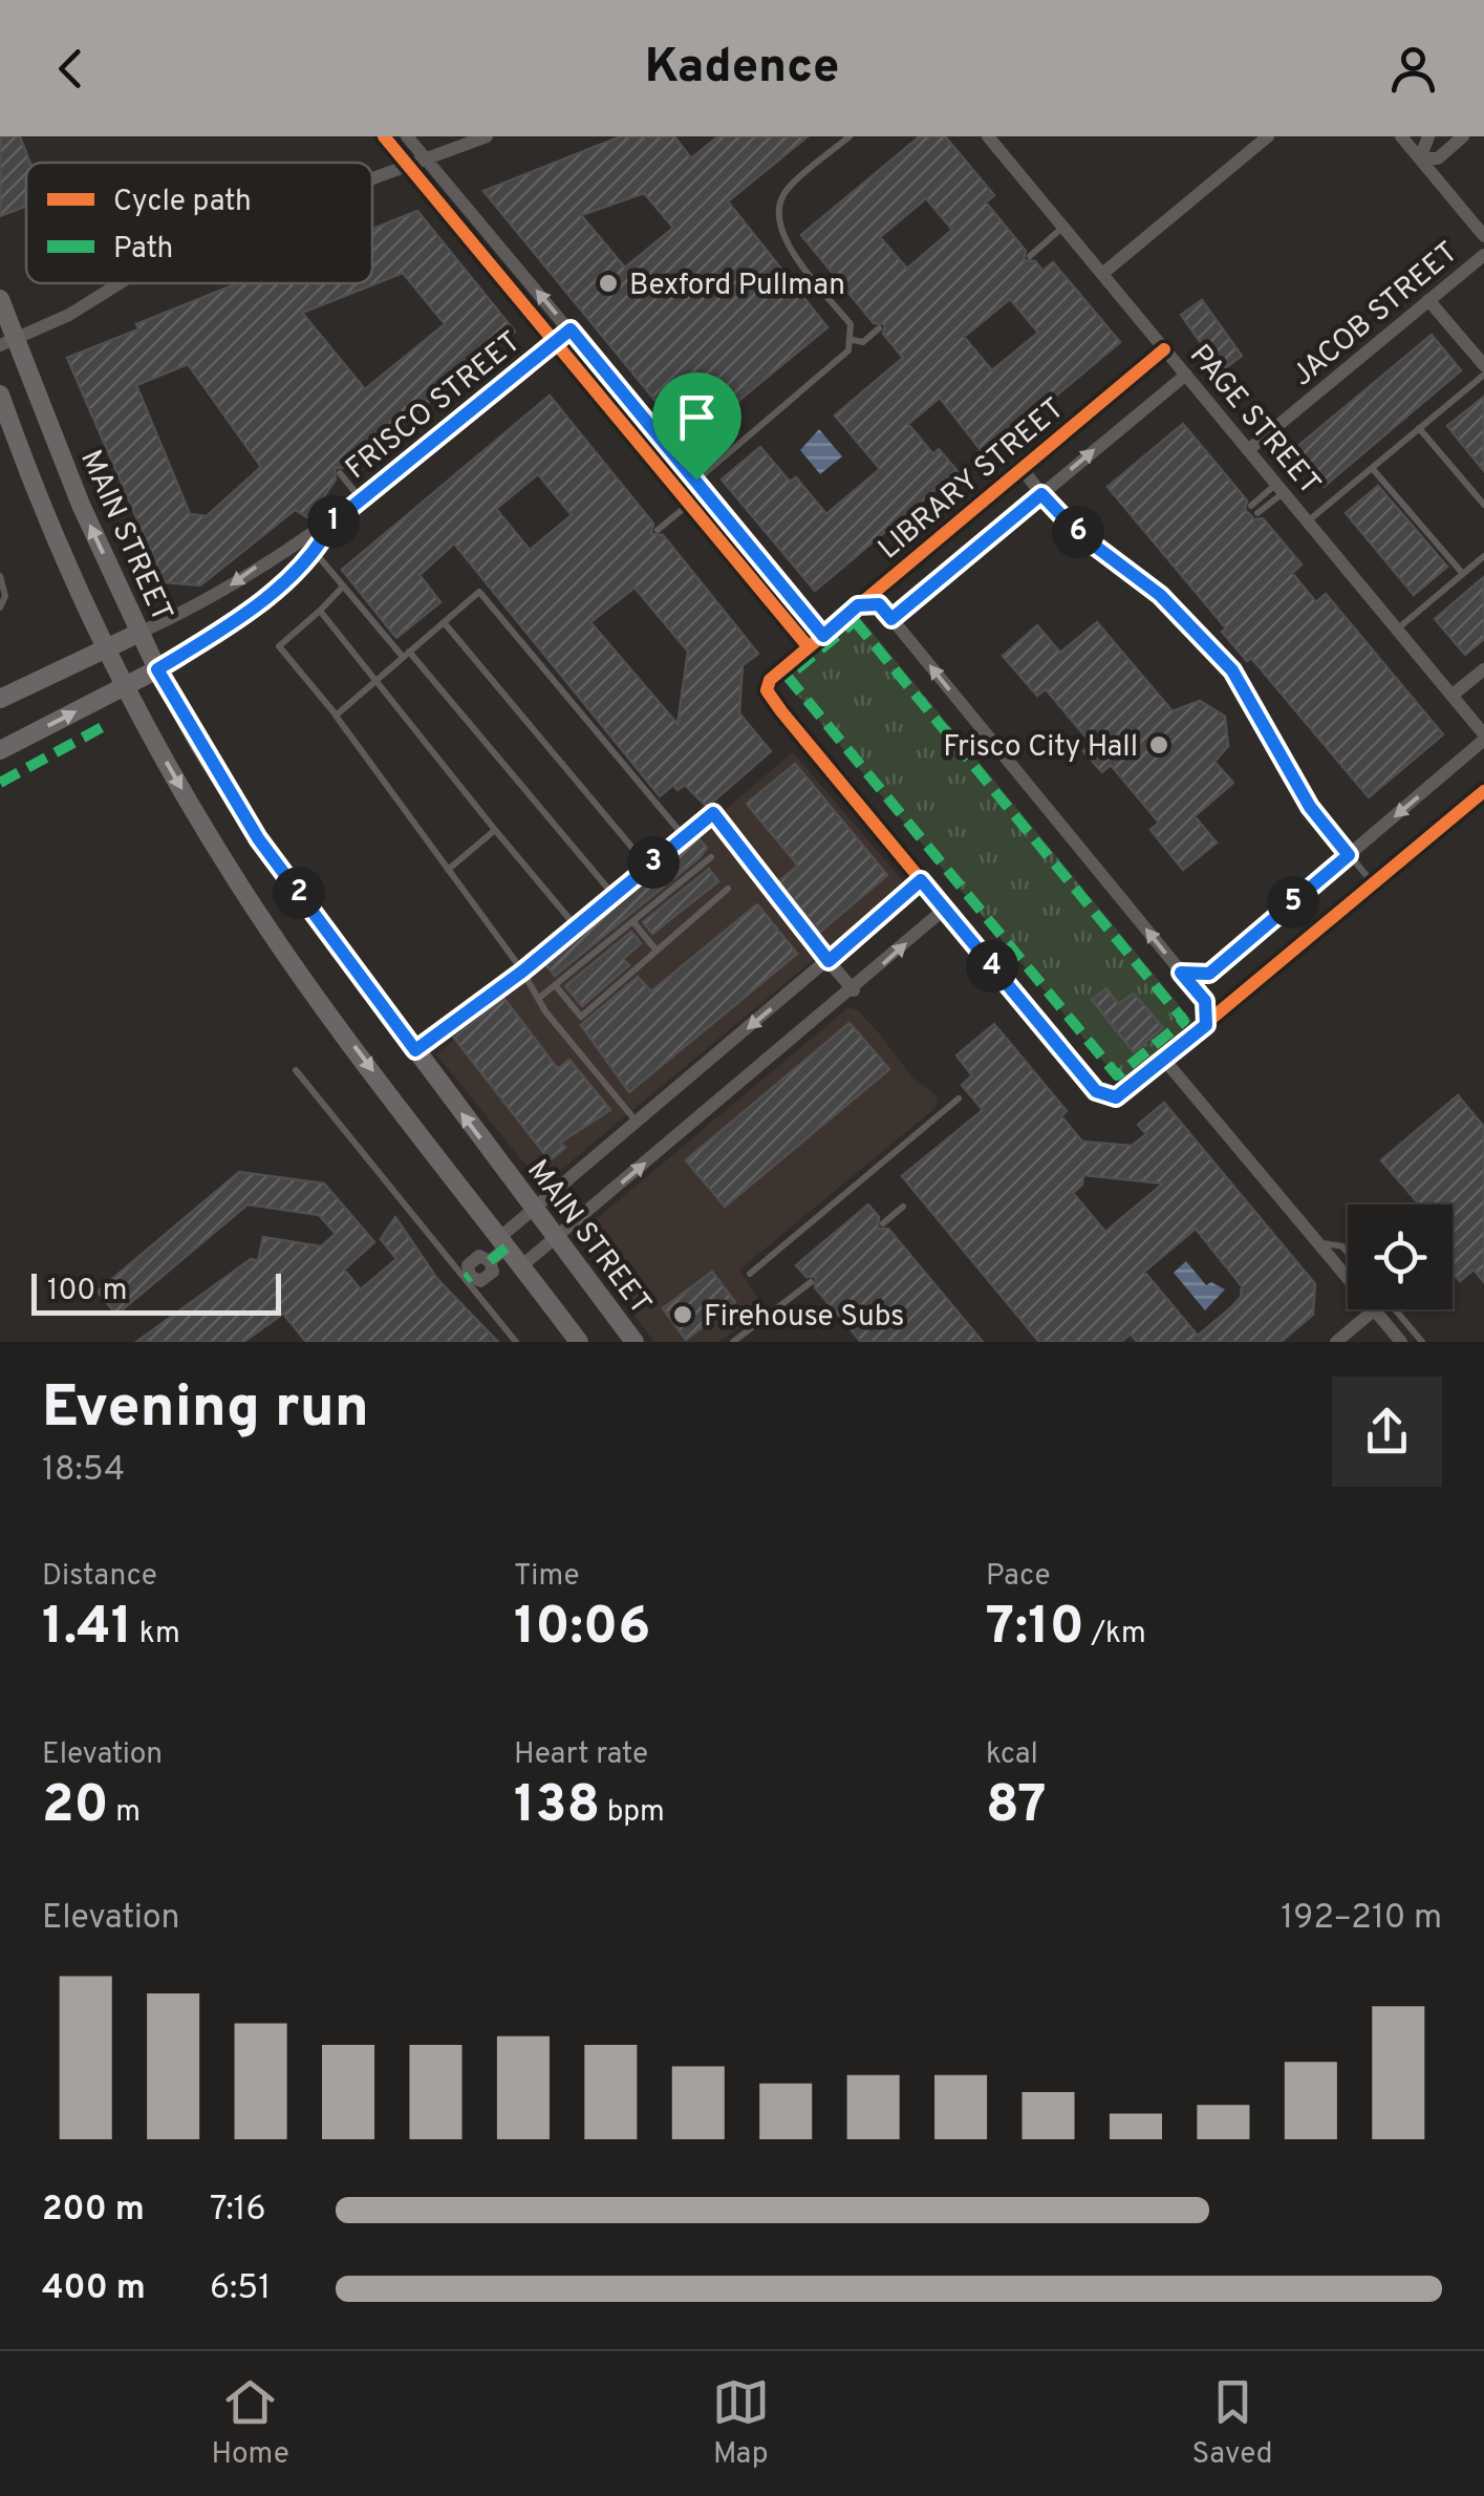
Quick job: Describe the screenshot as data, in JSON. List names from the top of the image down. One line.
{"streets":{"main road":["FRISCO STREET","MAIN STREET"],"street":["JACOB STREET","PAGE STREET","LIBRARY STREET"]},"crossings":[["JACOB STREET","PAGE STREET"],["FRISCO STREET","MAIN STREET"],["PAGE STREET","LIBRARY STREET"]],"places":["Bexford Pullman","Frisco City Hall","Firehouse Subs"],"legend":["Cycle path","Path"],"scale_bar":"100 m","page":{"header":"Kadence","pins":["1","6","3","2","5","4"],"scale":"100 m","heading":["Evening run","18:54"],"stats":[["Distance","1.41 km"],["Time","10:06"],["Pace","7:10 /km"],["Elevation","20 m"],["Heart rate","138 bpm"],["kcal","87"]],"chart":["Elevation","192–210 m"],"list":[{"name":"200 m","note":"7:16"},{"name":"400 m","note":"6:51"}],"tabs":["Home","Map","Saved"]}}
